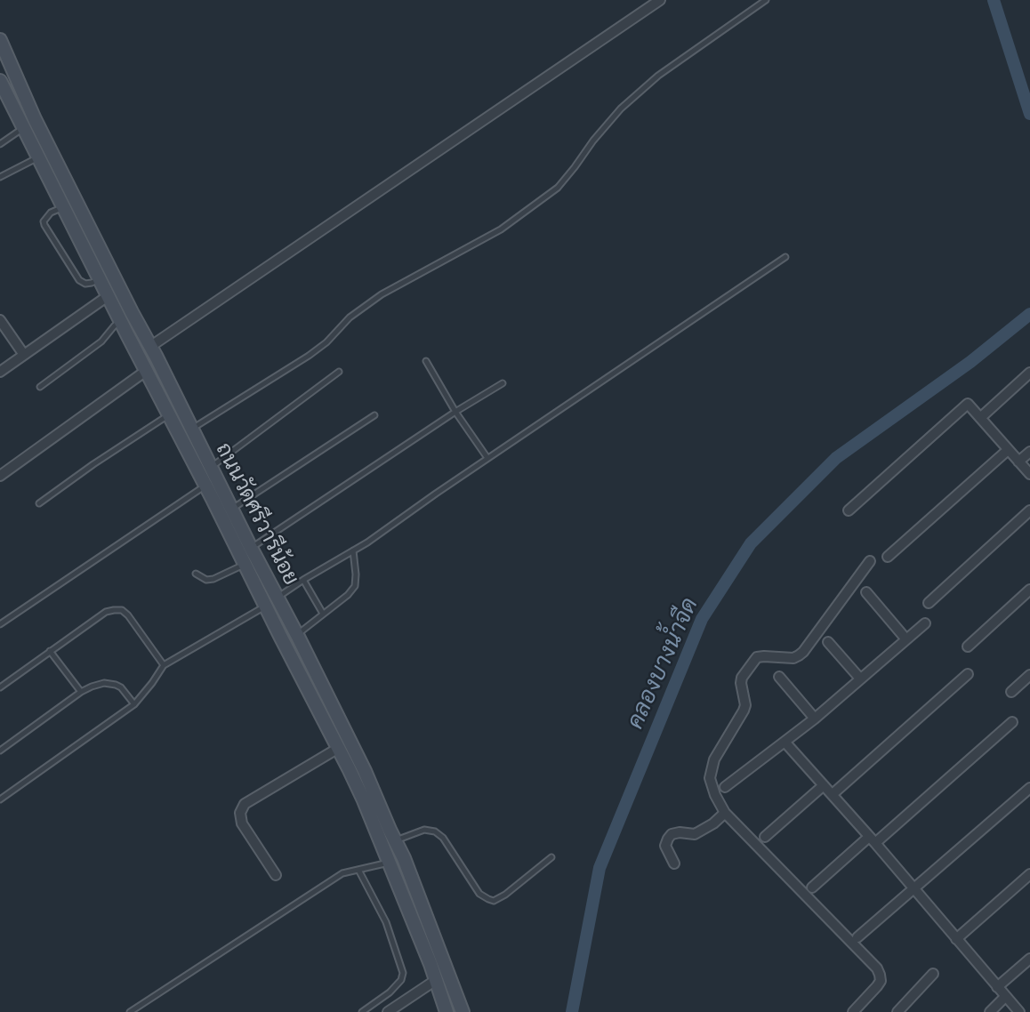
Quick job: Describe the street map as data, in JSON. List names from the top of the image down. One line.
{"streets":{"main road":["ถนนวัดศรีวารีน้อย"]},"water":["คลองบางน้ำจืด"]}
